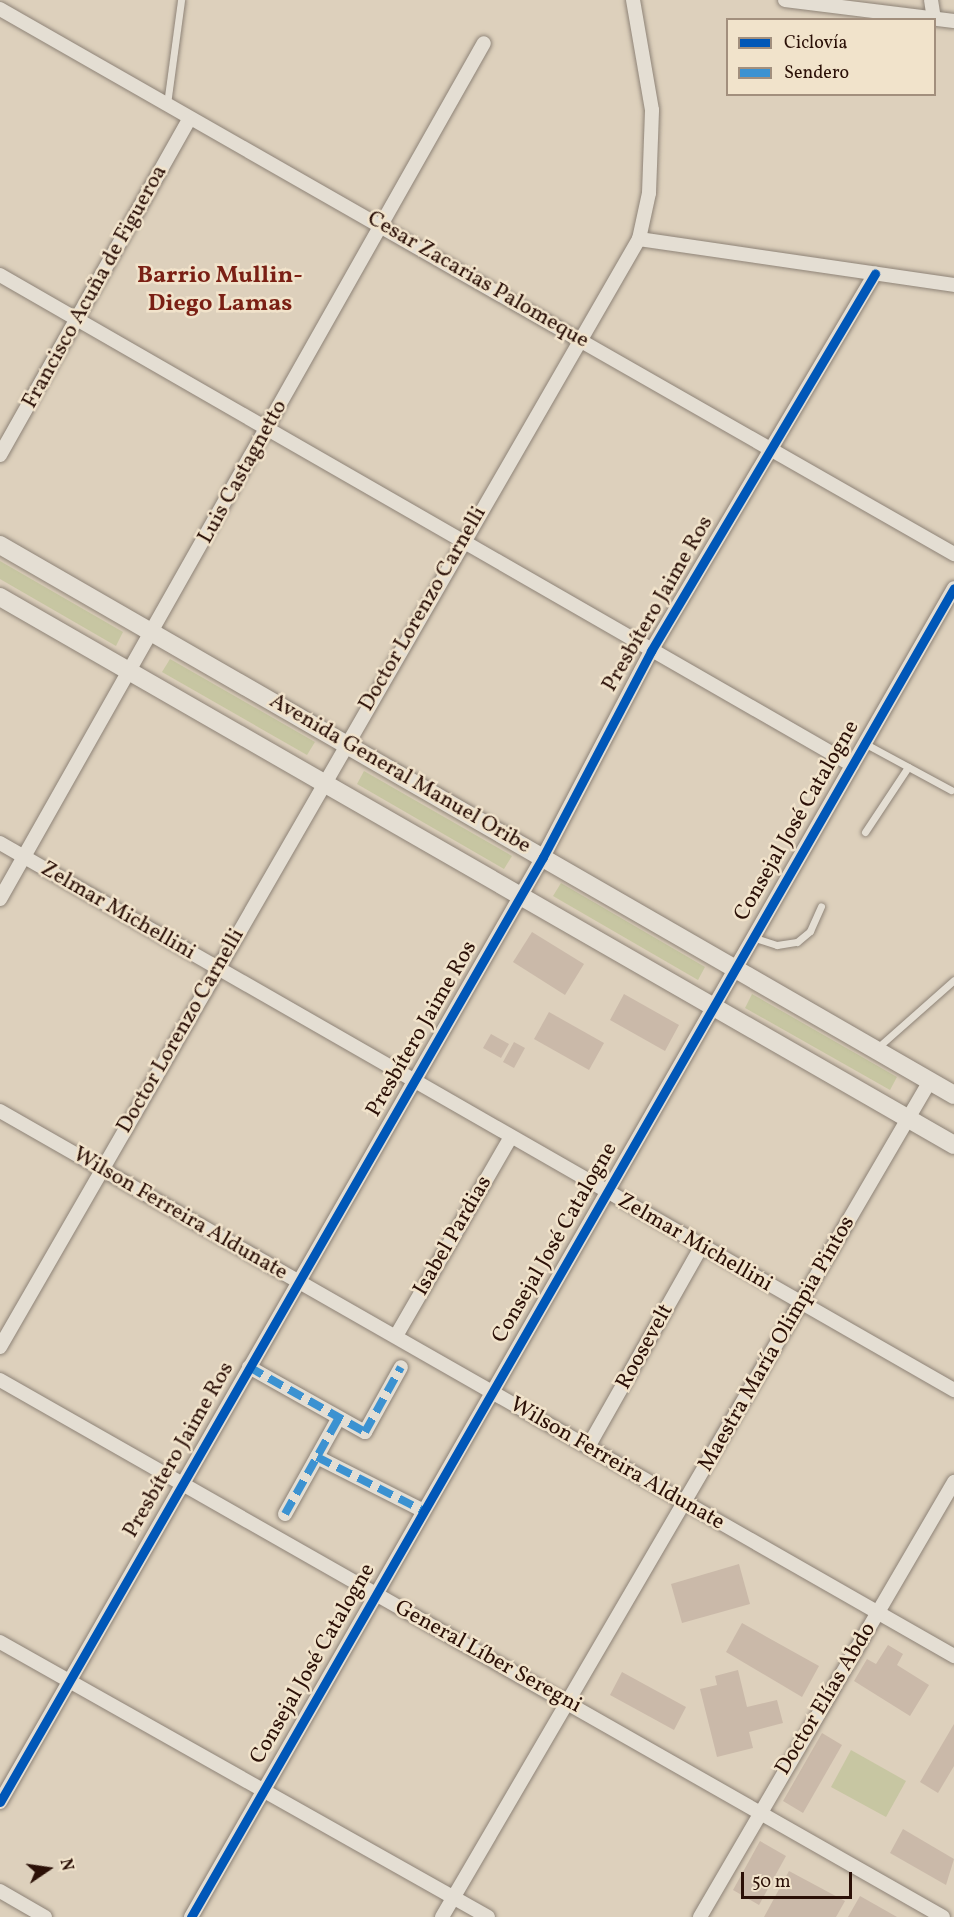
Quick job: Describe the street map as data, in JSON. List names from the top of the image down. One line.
{"streets":{"main road":["Avenida General Manuel Oribe"],"street":["Cesar Zacarias Palomeque","Francisco Acuña de Figueroa","Luis Castagnetto","Presbítero Jaime Ros","Doctor Lorenzo Carnelli","Consejal José Catalogne","Zelmar Michellini","Wilson Ferreira Aldunate","Isabel Pardias","Maestra María Olimpia Pintos","Roosevelt","General Líber Seregni","Doctor Elías Abdo"]},"crossings":[["Cesar Zacarias Palomeque","Francisco Acuña de Figueroa"],["Cesar Zacarias Palomeque","Luis Castagnetto"],["Cesar Zacarias Palomeque","Presbítero Jaime Ros"],["Cesar Zacarias Palomeque","Doctor Lorenzo Carnelli"],["Luis Castagnetto","Avenida General Manuel Oribe"],["Luis Castagnetto","Zelmar Michellini"],["Presbítero Jaime Ros","Avenida General Manuel Oribe"],["Presbítero Jaime Ros","Zelmar Michellini"],["Presbítero Jaime Ros","Wilson Ferreira Aldunate"],["Presbítero Jaime Ros","General Líber Seregni"],["Doctor Lorenzo Carnelli","Avenida General Manuel Oribe"],["Doctor Lorenzo Carnelli","Zelmar Michellini"],["Doctor Lorenzo Carnelli","Wilson Ferreira Aldunate"],["Avenida General Manuel Oribe","Consejal José Catalogne"],["Avenida General Manuel Oribe","Maestra María Olimpia Pintos"],["Consejal José Catalogne","Zelmar Michellini"],["Consejal José Catalogne","Wilson Ferreira Aldunate"],["Consejal José Catalogne","General Líber Seregni"],["Zelmar Michellini","Isabel Pardias"],["Zelmar Michellini","Maestra María Olimpia Pintos"],["Zelmar Michellini","Roosevelt"],["Wilson Ferreira Aldunate","Isabel Pardias"],["Wilson Ferreira Aldunate","Maestra María Olimpia Pintos"],["Wilson Ferreira Aldunate","Roosevelt"],["Wilson Ferreira Aldunate","Doctor Elías Abdo"],["Maestra María Olimpia Pintos","General Líber Seregni"],["General Líber Seregni","Doctor Elías Abdo"]],"districts":["Barrio Mullin- Diego Lamas"],"legend":["Ciclovía","Sendero"],"scale_bar":"50 m","north":"right"}
